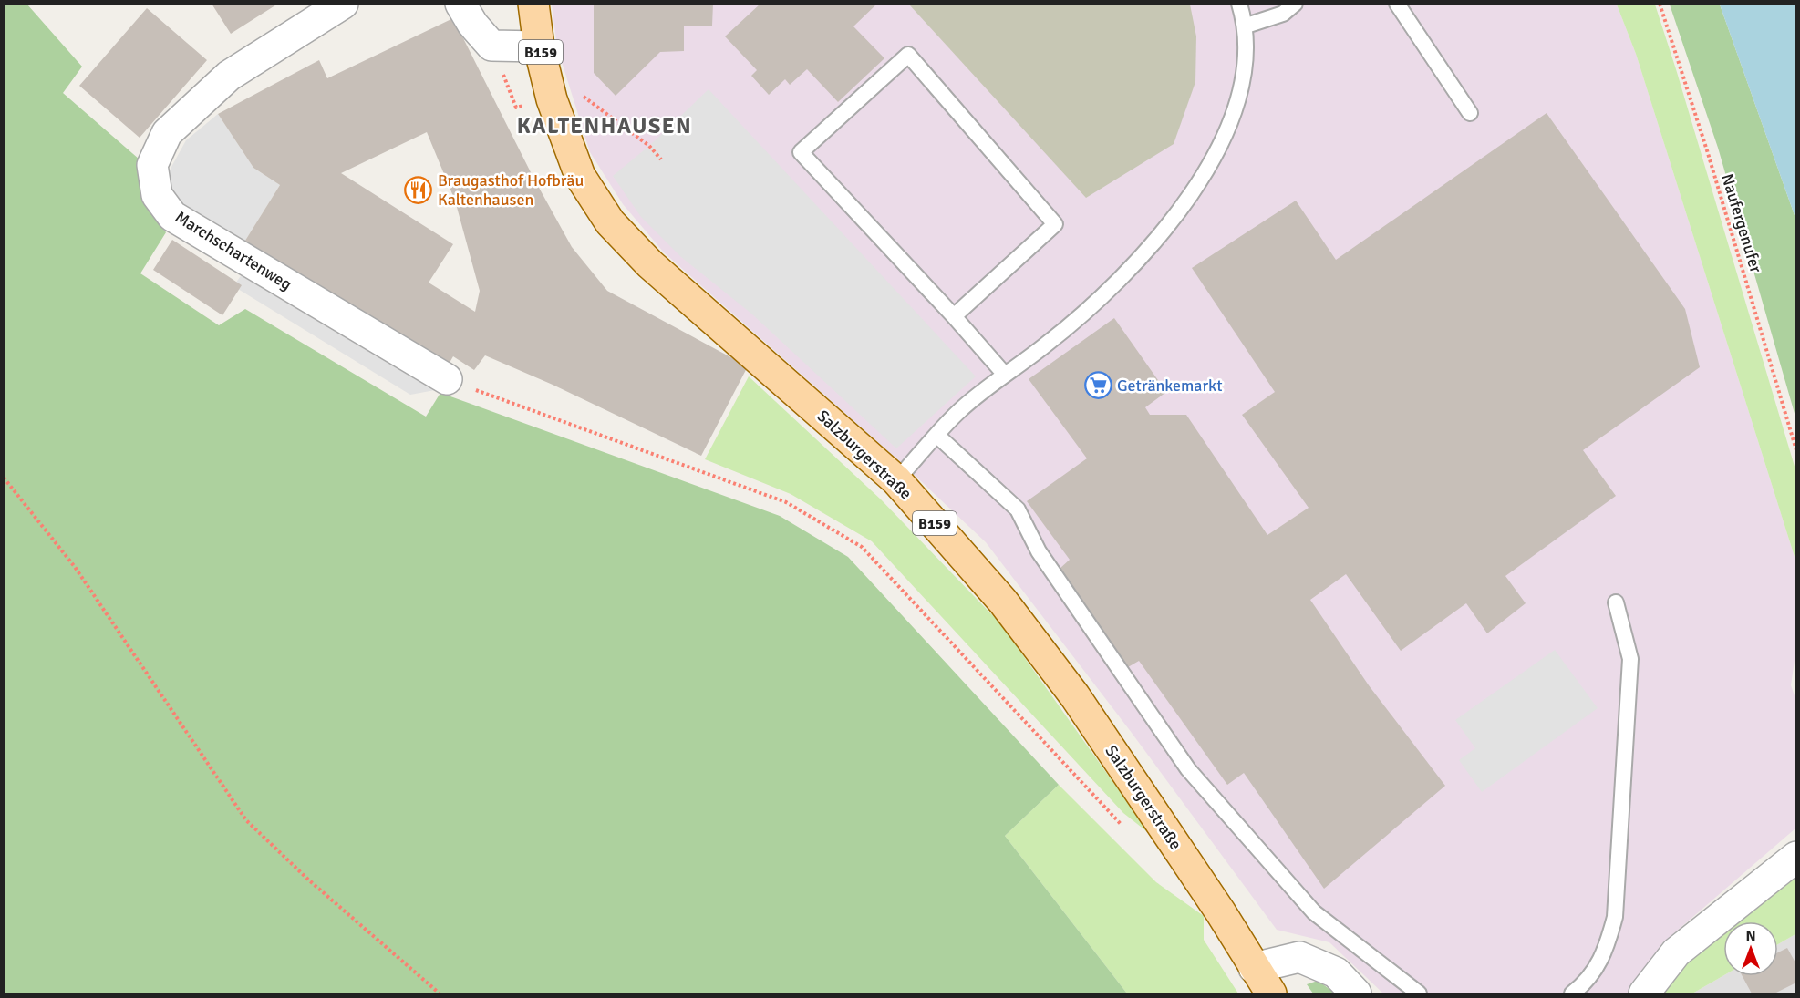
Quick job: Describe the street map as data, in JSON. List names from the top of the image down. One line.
{"streets":{"main road":["B159","Salzburgerstraße"],"street":["Marchschartenweg"],"path":["Naufergenufer"]},"districts":["KALTENHAUSEN"],"places":{"restaurant":["Braugasthof Hofbräu Kaltenhausen"],"supermarket":["Getränkemarkt"]},"north":"top"}
